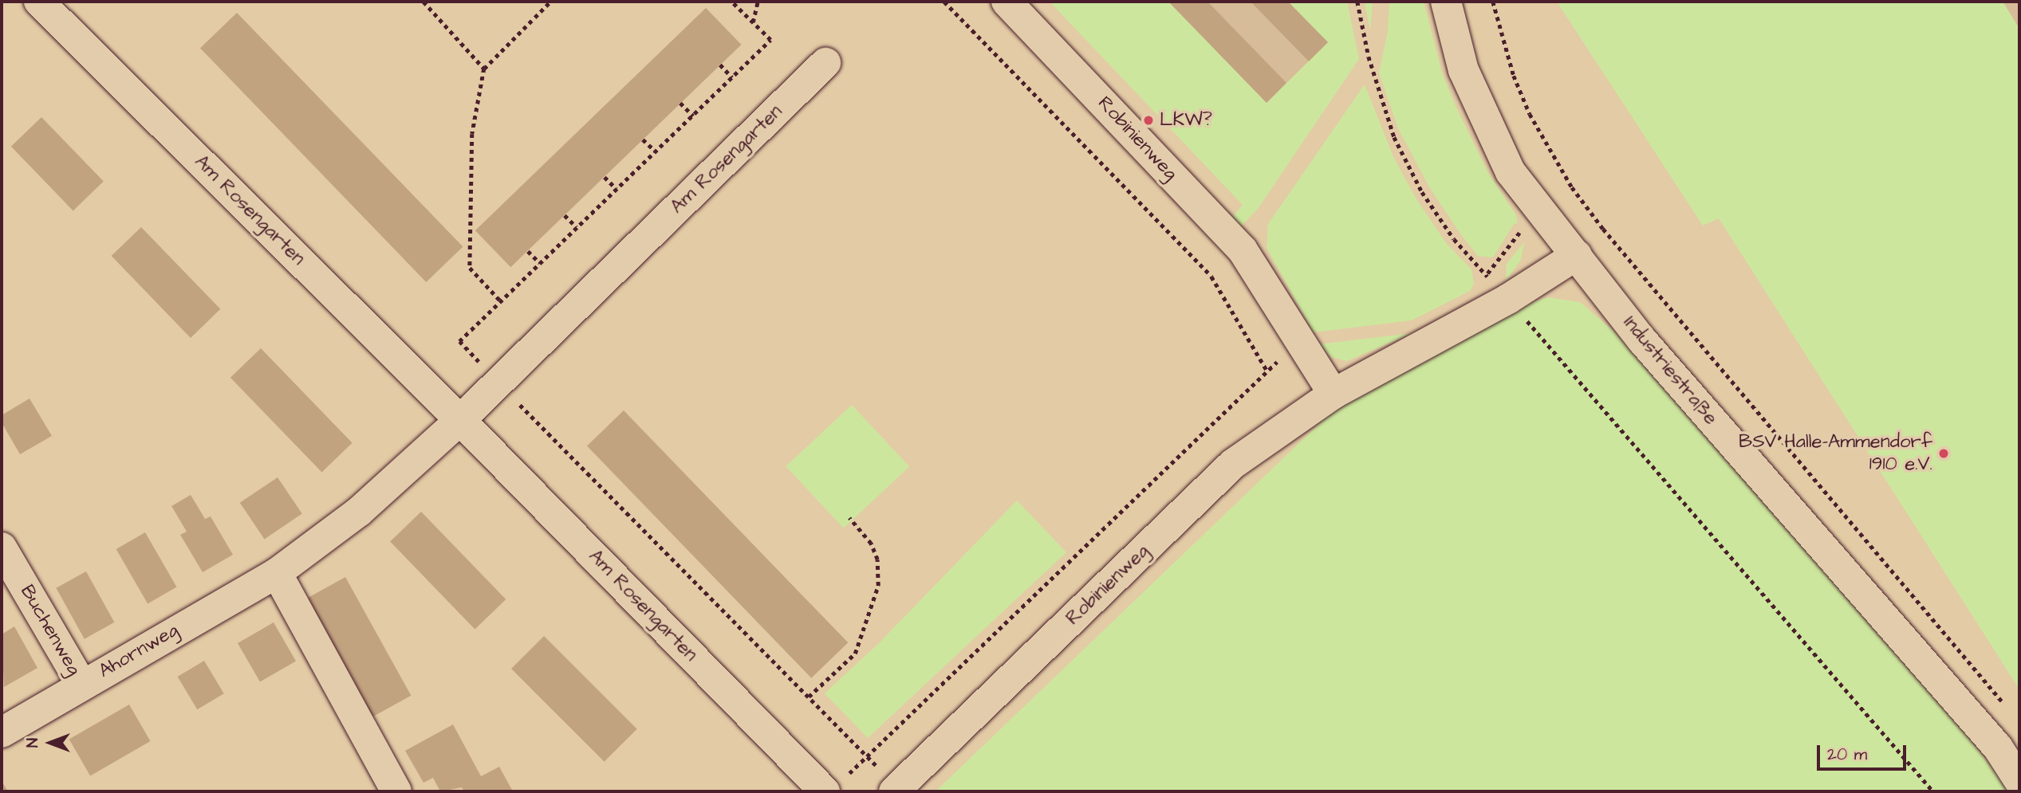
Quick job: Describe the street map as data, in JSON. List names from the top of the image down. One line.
{"streets":{"street":["Robinienweg","Am Rosengarten","Industriestraße","Buchenweg","Ahornweg"]},"crossings":[["Robinienweg","Industriestraße"],["Am Rosengarten","Ahornweg"],["Buchenweg","Ahornweg"]],"places":["LKW?","BSV Halle-Ammendorf 1910 e.V."],"scale_bar":"20 m","north":"left"}
